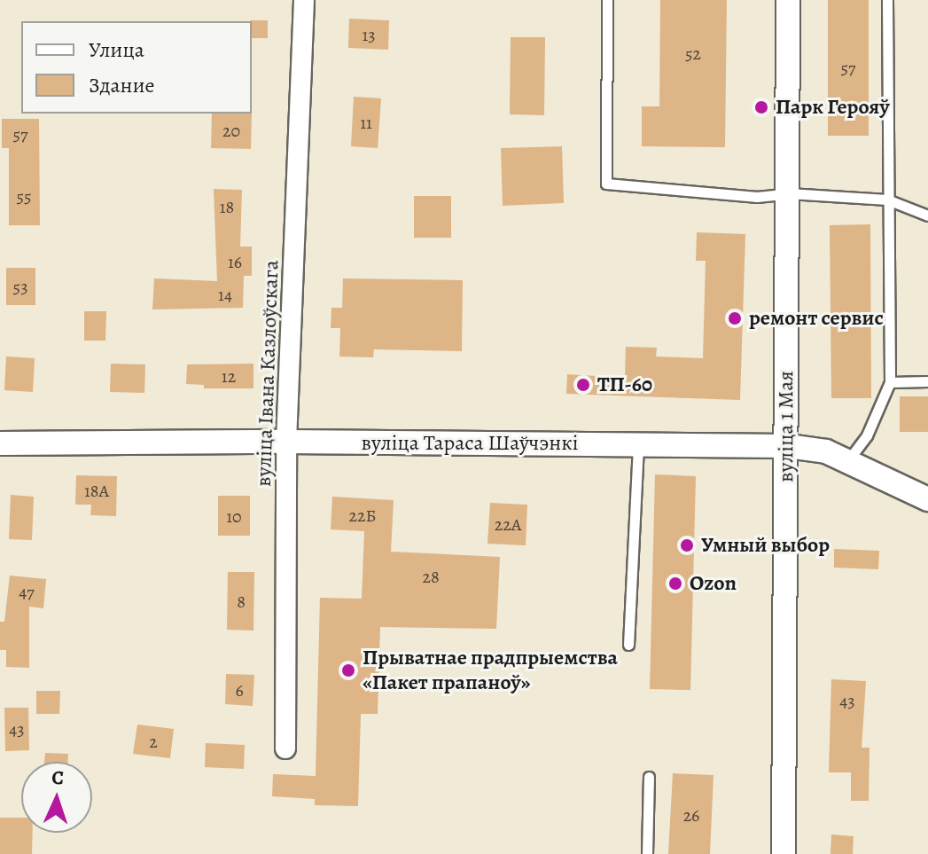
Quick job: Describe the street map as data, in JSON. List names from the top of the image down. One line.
{"streets":{"street":["вуліца Івана Казлоўскага","вуліца 1 Мая","вуліца Тараса Шаўчэнкі"]},"crossings":[["вуліца Івана Казлоўскага","вуліца Тараса Шаўчэнкі"],["вуліца 1 Мая","вуліца Тараса Шаўчэнкі"]],"places":["Парк Герояў","ремонт сервис","ТП-60","Умный выбор","Ozon","Прыватнае прадпрыемства «Пакет прапаноў»"],"house_numbers":["13","52","57","11","20","57","55","18","16","53","14","12","18А","22Б","10","22А","28","47","8","6","43","43","2","26"],"legend":["Улица","Здание"],"north":"top"}
